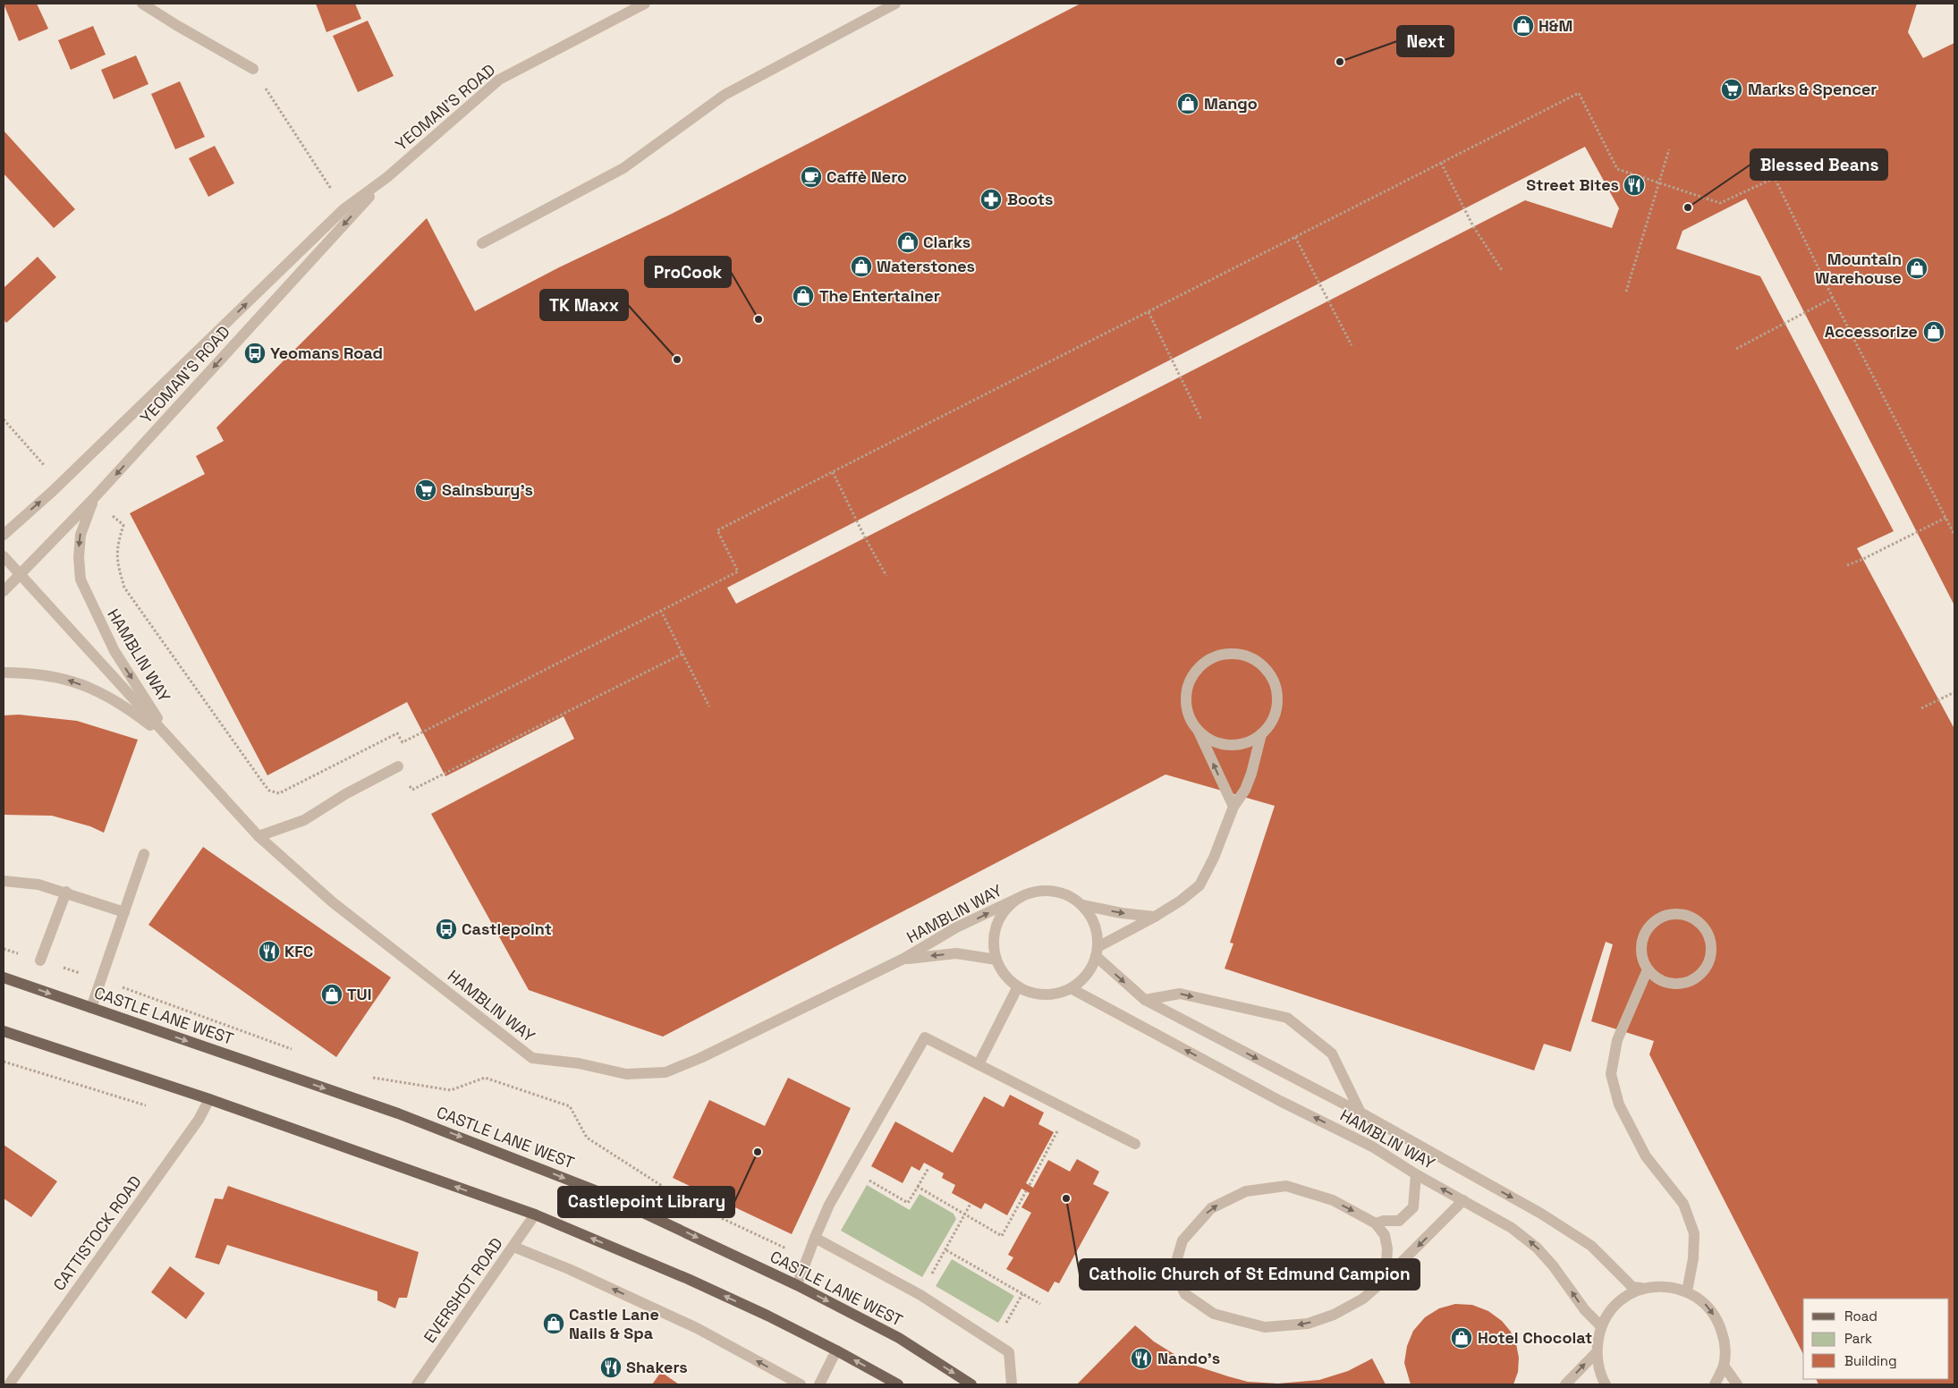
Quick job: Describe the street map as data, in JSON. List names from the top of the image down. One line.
{"streets":{"main road":["CASTLE LANE WEST"],"street":["YEOMAN'S ROAD","HAMBLIN WAY","CATTISTOCK ROAD","EVERSHOT ROAD"]},"crossings":[["YEOMAN'S ROAD","HAMBLIN WAY"]],"places":{"shop":["H&M","Mango","Clarks","Waterstones","Mountain Warehouse","The Entertainer","Accessorize","TUI","Castle Lane Nails & Spa","Hotel Chocolat"],"other":["Next","Blessed Beans","ProCook","TK Maxx","Castlepoint Library","Catholic Church of St Edmund Campion"],"supermarket":["Marks & Spencer","Sainsbury's"],"cafe":["Caffè Nero"],"restaurant":["Street Bites","KFC","Nando's","Shakers"],"pharmacy":["Boots"],"bus stop":["Yeomans Road","Castlepoint"]},"legend":["Road","Park","Building"]}
